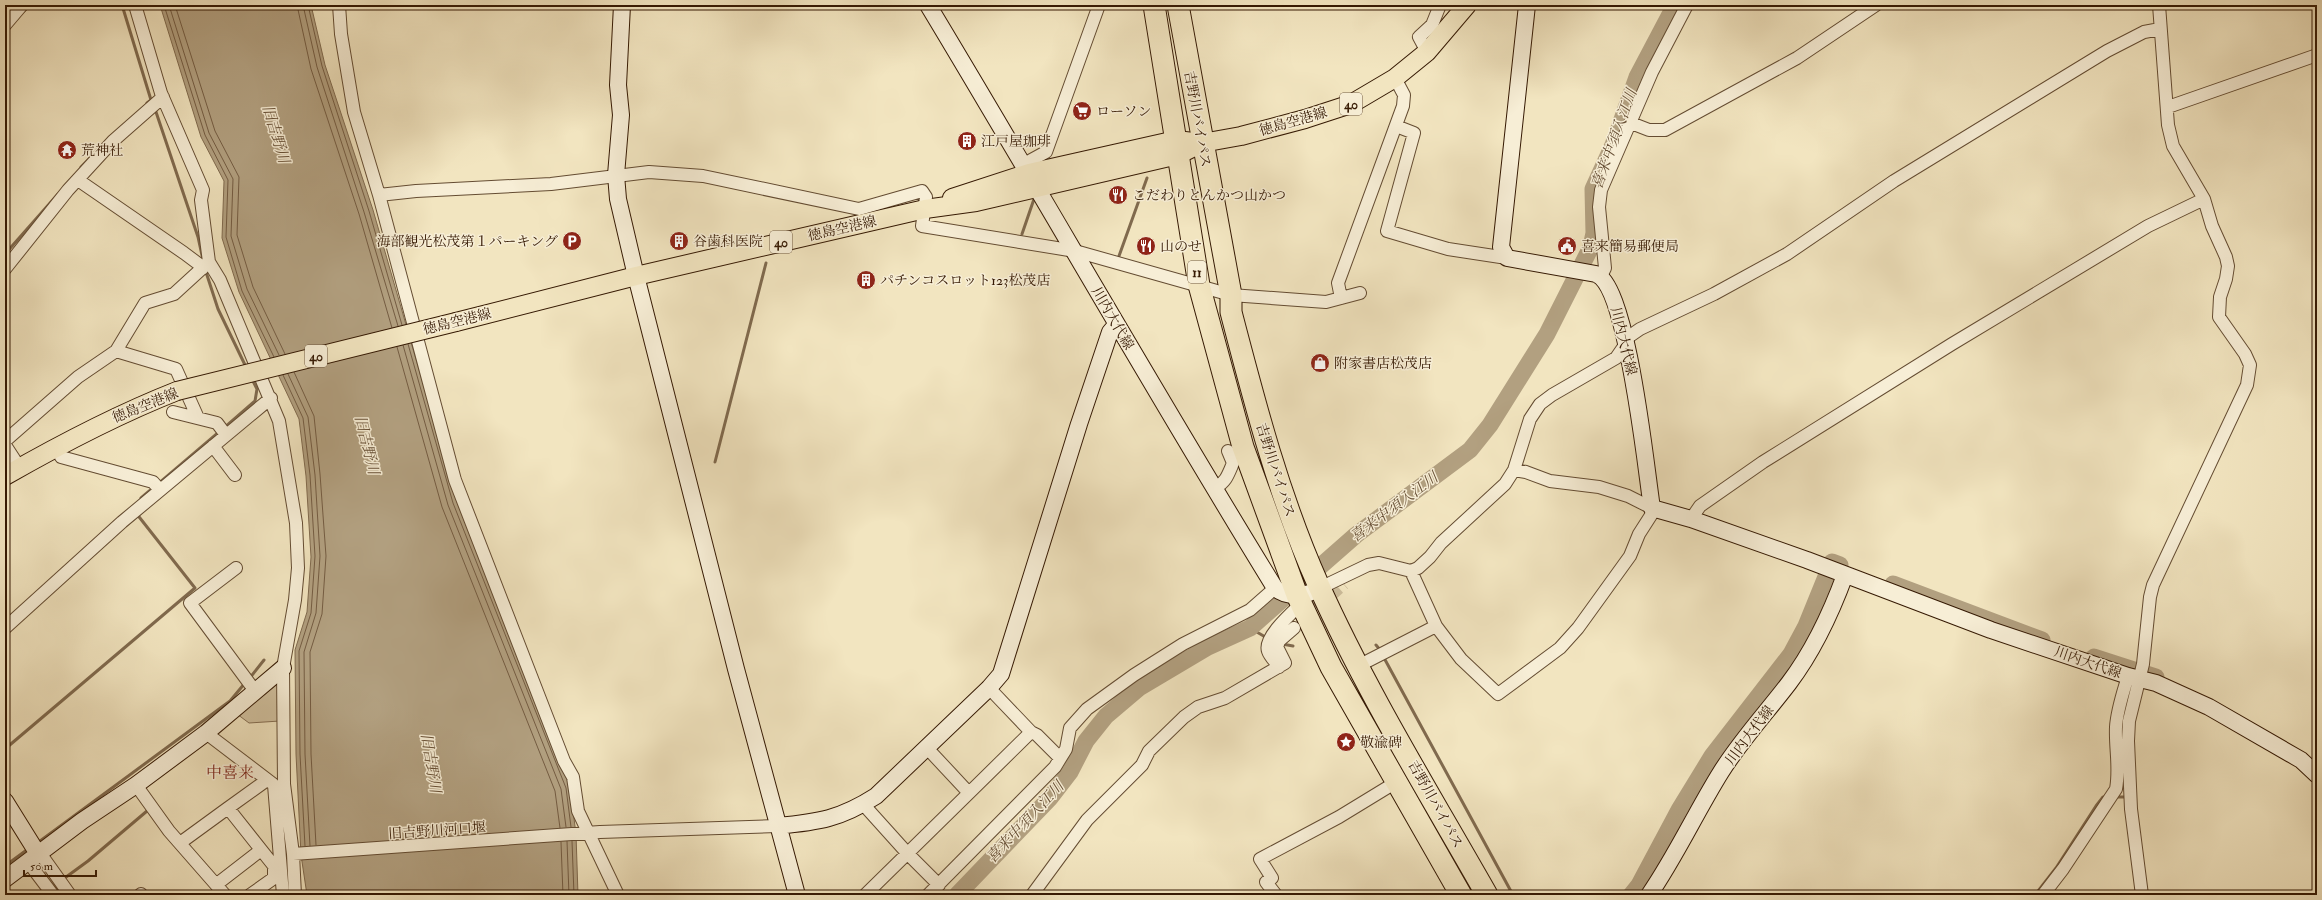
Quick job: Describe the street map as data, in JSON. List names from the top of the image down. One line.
{"streets":{"highway":["吉野川バイパス","11"],"main road":["40","徳島空港線","川内大代線"],"street":["旧吉野川河口堰"]},"crossings":[["吉野川バイパス","徳島空港線"],["吉野川バイパス","川内大代線"],["徳島空港線","川内大代線"]],"districts":["中喜来"],"water":["旧吉野川","喜来中須入江川"],"places":{"supermarket":["ローソン"],"building":["江戸屋珈琲","谷歯科医院","パチンコスロット123松茂店"],"temple":["荒神社"],"restaurant":["こだわりとんかつ山かつ","山のせ"],"parking":["海部観光松茂第１パーキング"],"public building":["喜来簡易郵便局"],"shop":["附家書店松茂店"],"place":["敬渝碑"]},"scale_bar":"50 m"}
